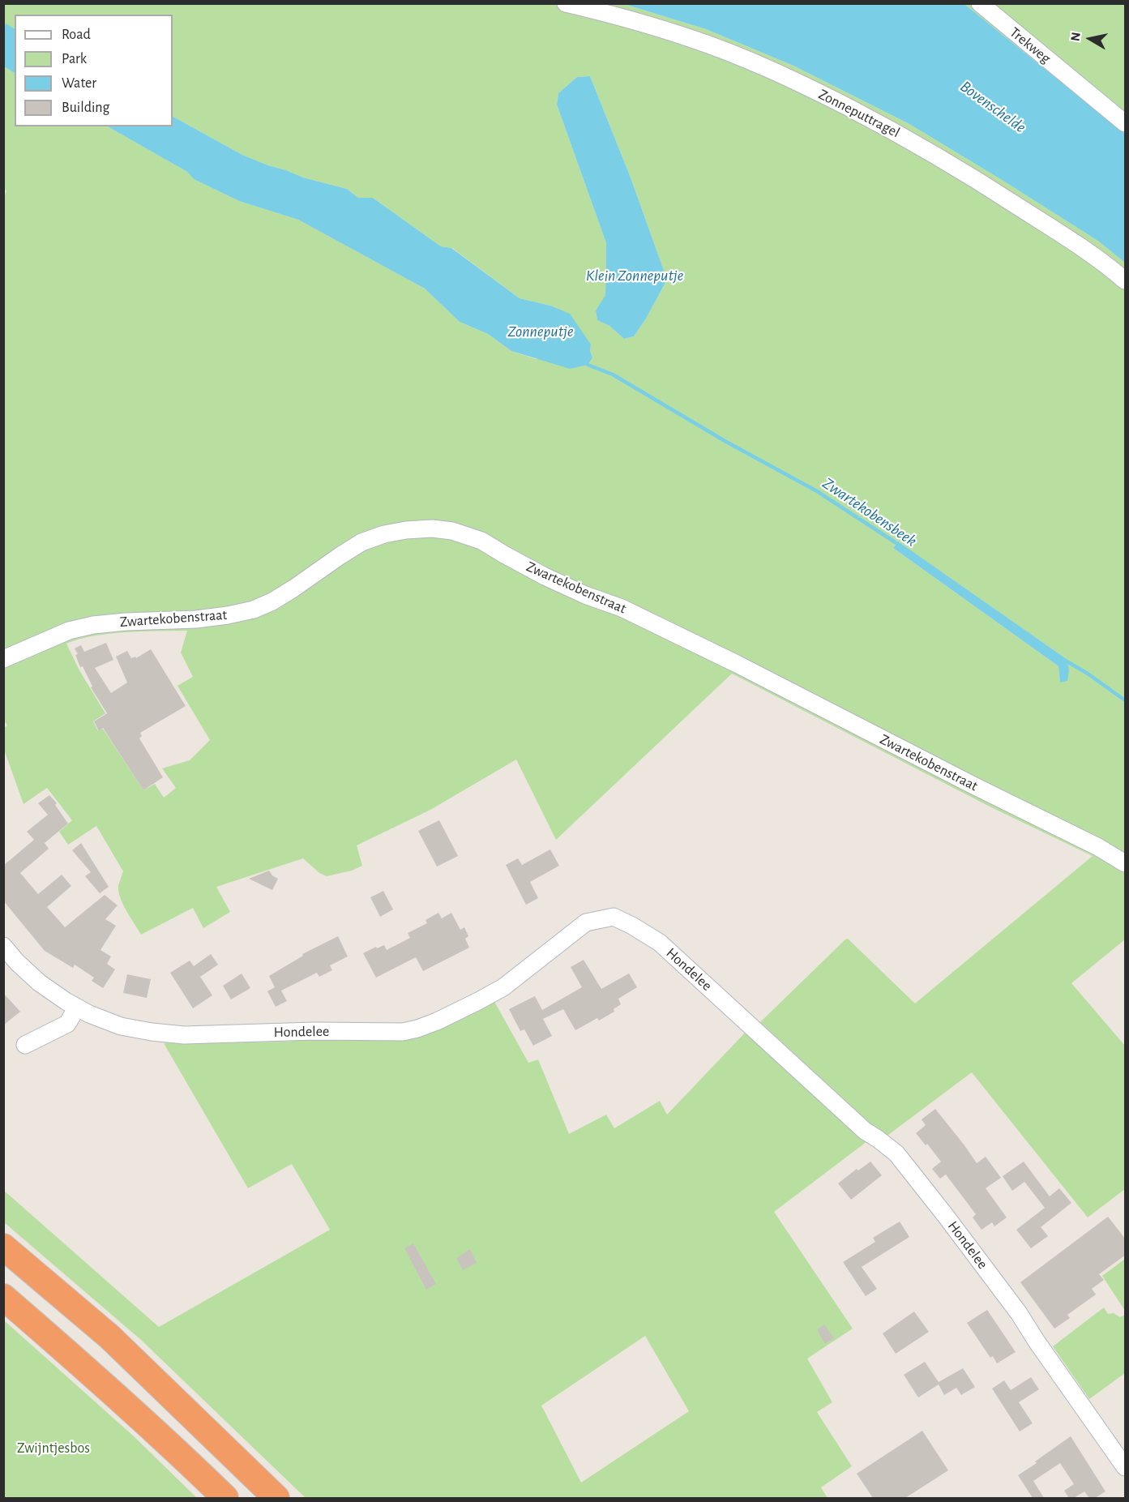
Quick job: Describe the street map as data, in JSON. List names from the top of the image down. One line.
{"streets":{"street":["Trekweg","Zonneputtragel","Zwartekobenstraat","Hondelee"]},"water":["Bovenschelde","Klein Zonneputje","Zonneputje","Zwartekobensbeek"],"parks":["Zwijntjesbos"],"legend":["Road","Park","Water","Building"],"north":"left"}
